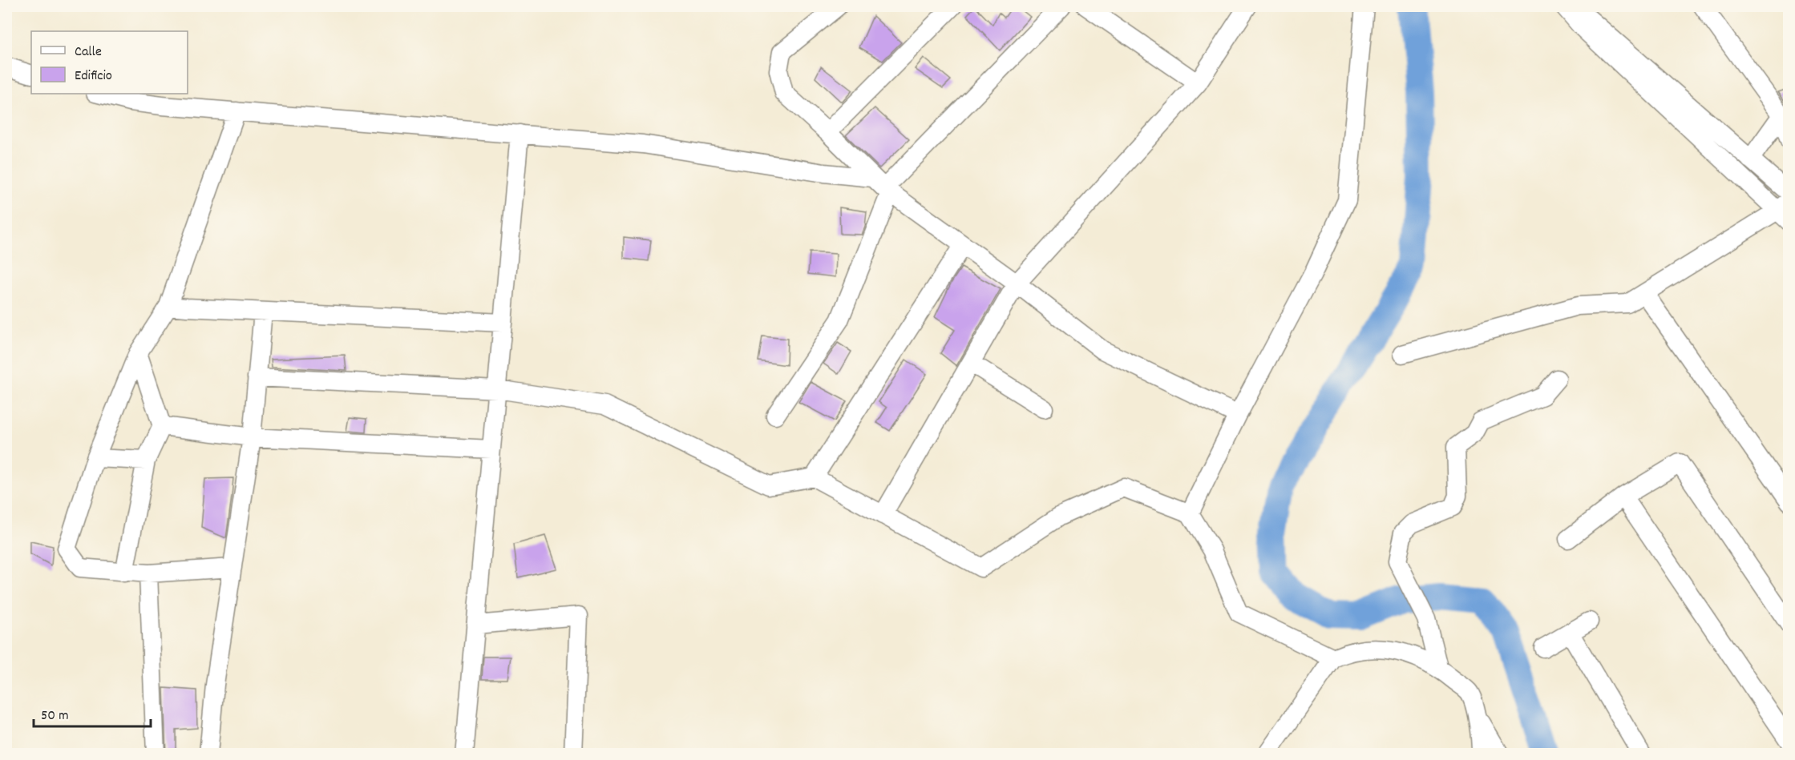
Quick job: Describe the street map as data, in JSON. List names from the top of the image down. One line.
{"legend":["Calle","Edificio"],"scale_bar":"50 m"}
